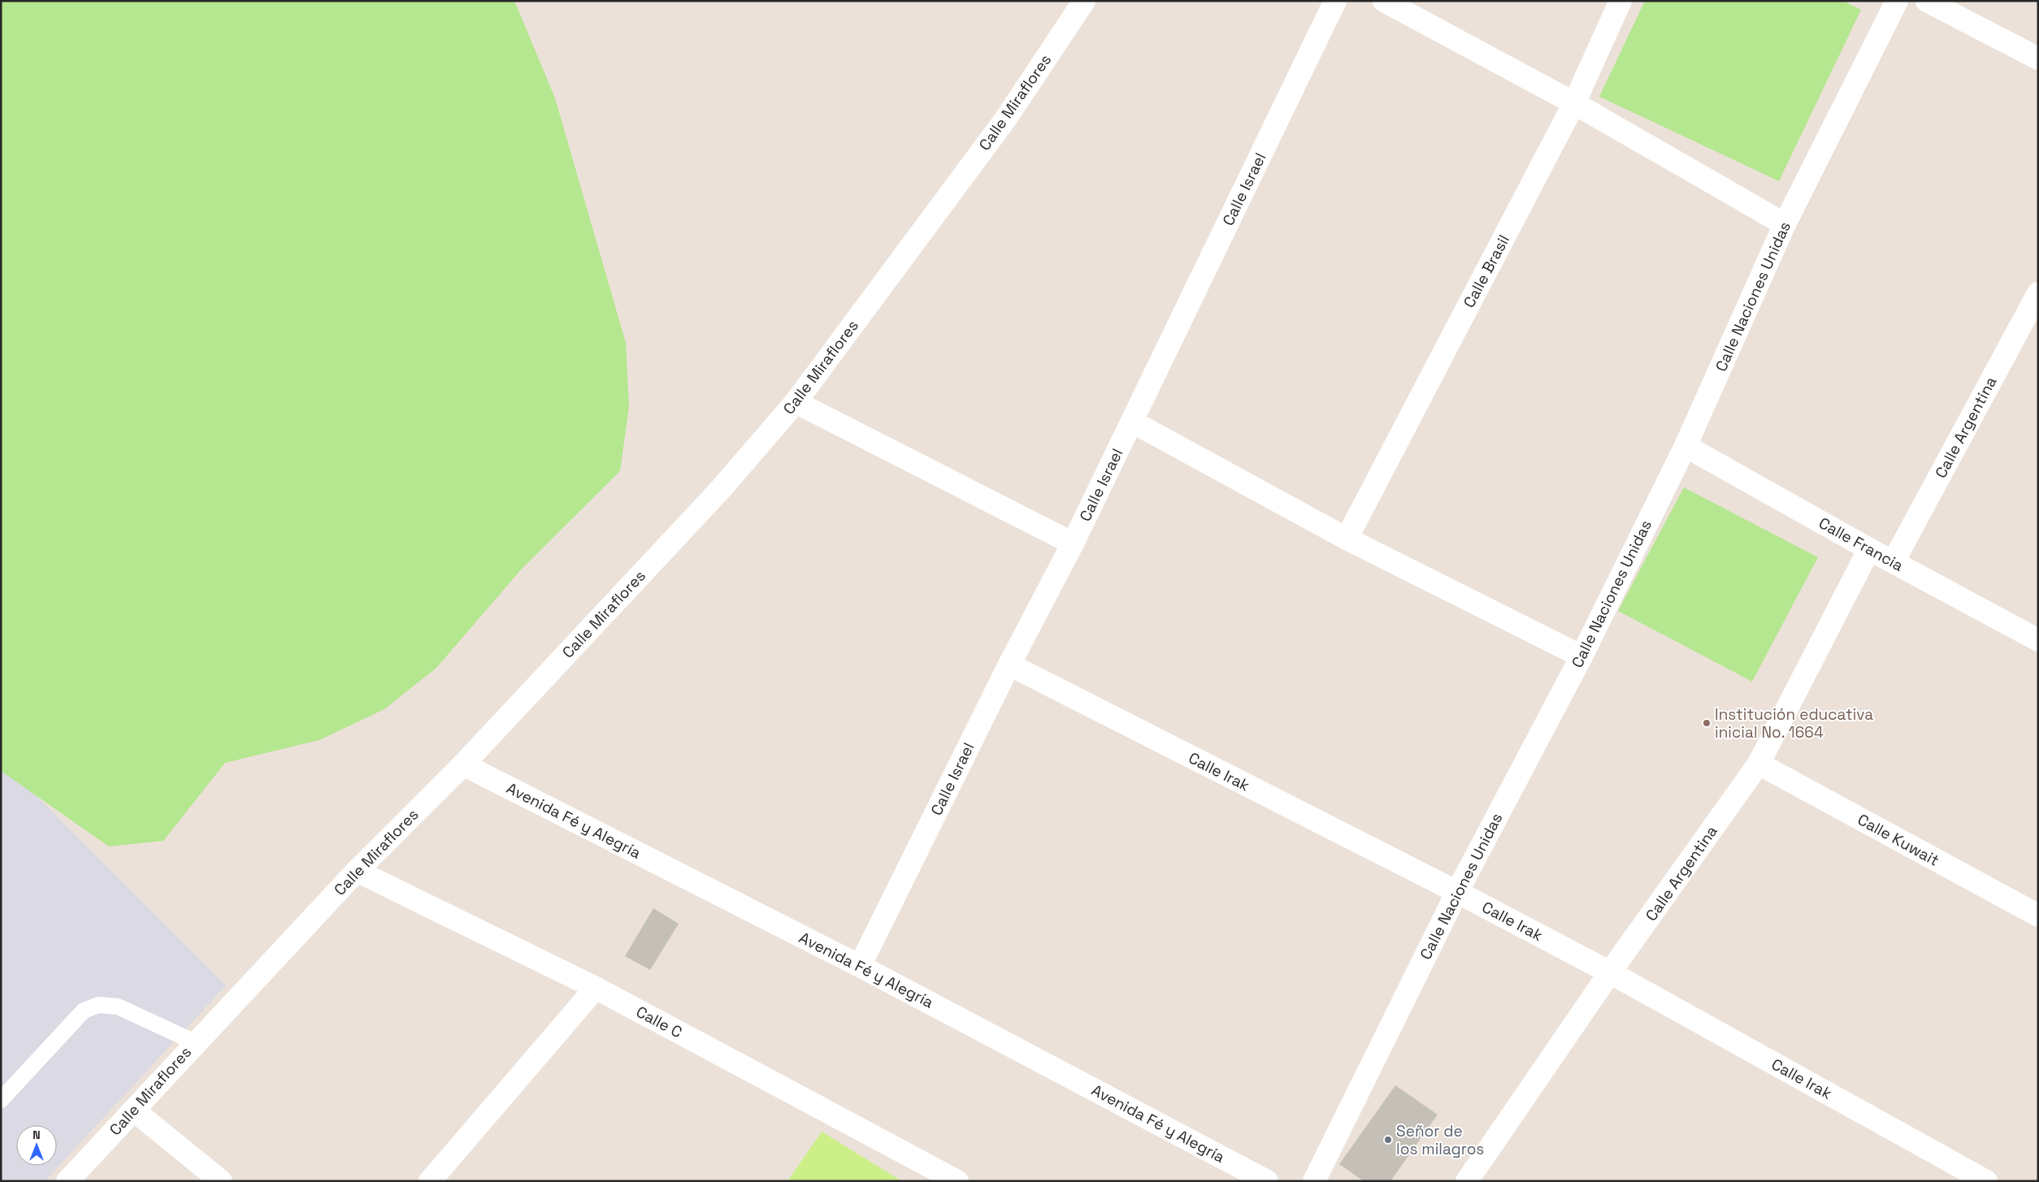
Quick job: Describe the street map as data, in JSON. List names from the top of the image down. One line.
{"streets":{"street":["Calle Miraflores","Calle Israel","Calle Brasil","Calle Naciones Unidas","Calle Argentina","Calle Francia","Calle Irak","Avenida Fé y Alegría","Calle Kuwait","Calle C"]},"crossings":[["Calle Miraflores","Avenida Fé y Alegría"],["Calle Miraflores","Calle C"],["Calle Israel","Calle Irak"],["Calle Israel","Avenida Fé y Alegría"],["Calle Naciones Unidas","Calle Francia"],["Calle Naciones Unidas","Calle Irak"],["Calle Argentina","Calle Francia"],["Calle Argentina","Calle Irak"],["Calle Argentina","Calle Kuwait"]],"places":["Institución educativa inicial No. 1664","Señor de los milagros"],"north":"top"}
